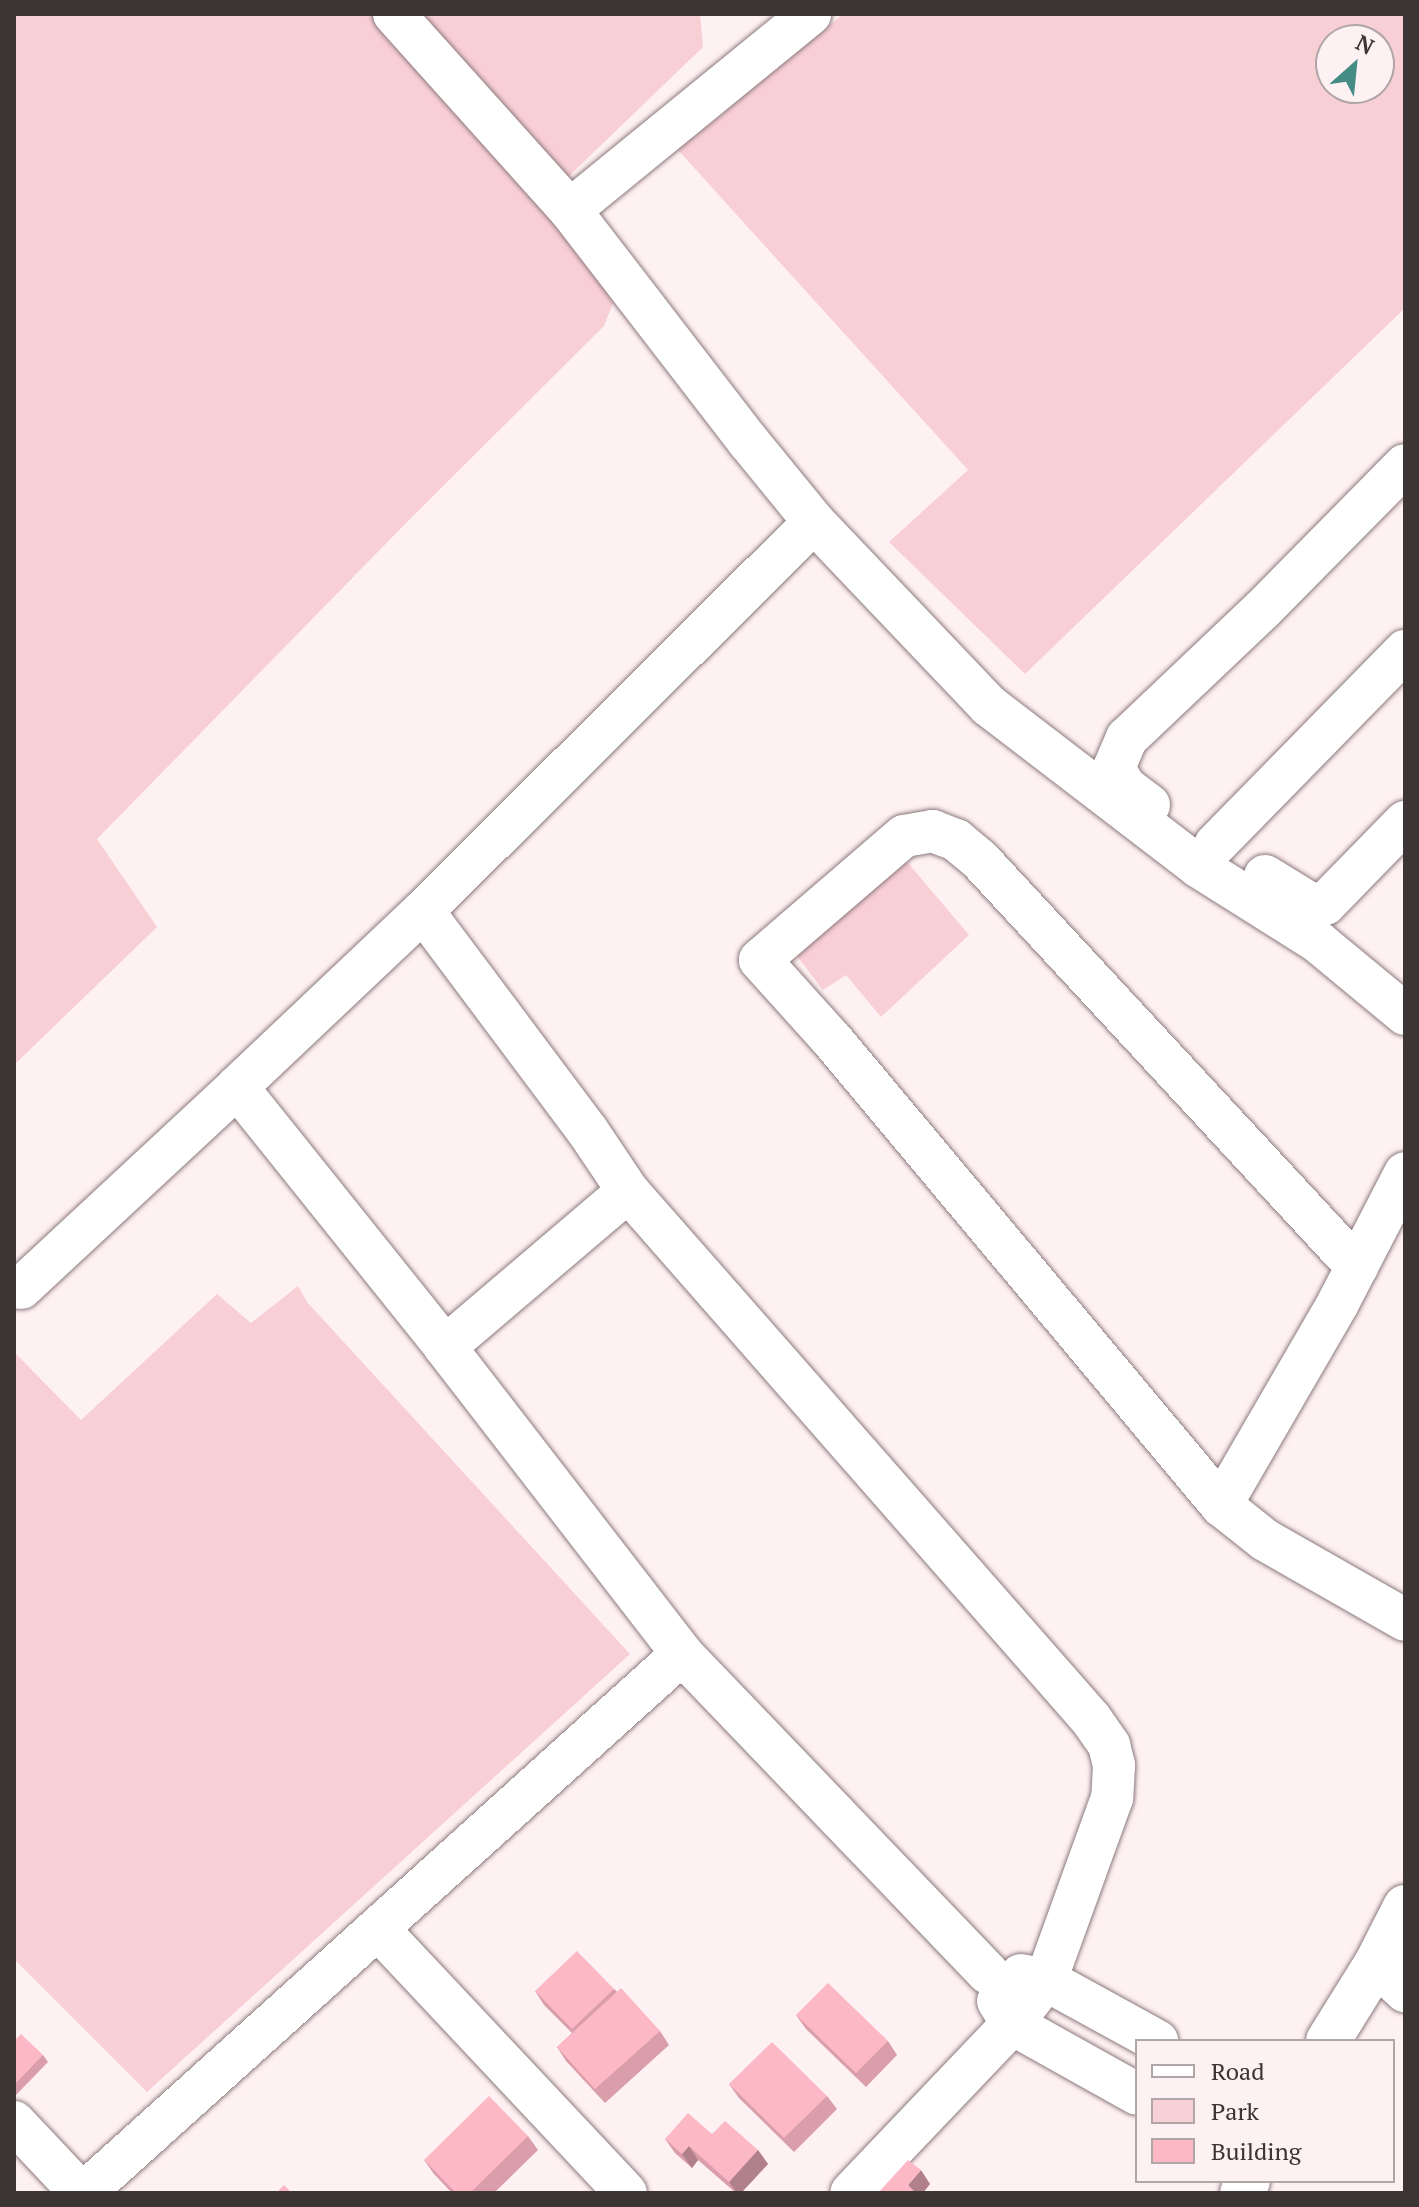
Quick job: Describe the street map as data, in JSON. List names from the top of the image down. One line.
{"legend":["Road","Park","Building"],"north":"top right"}
